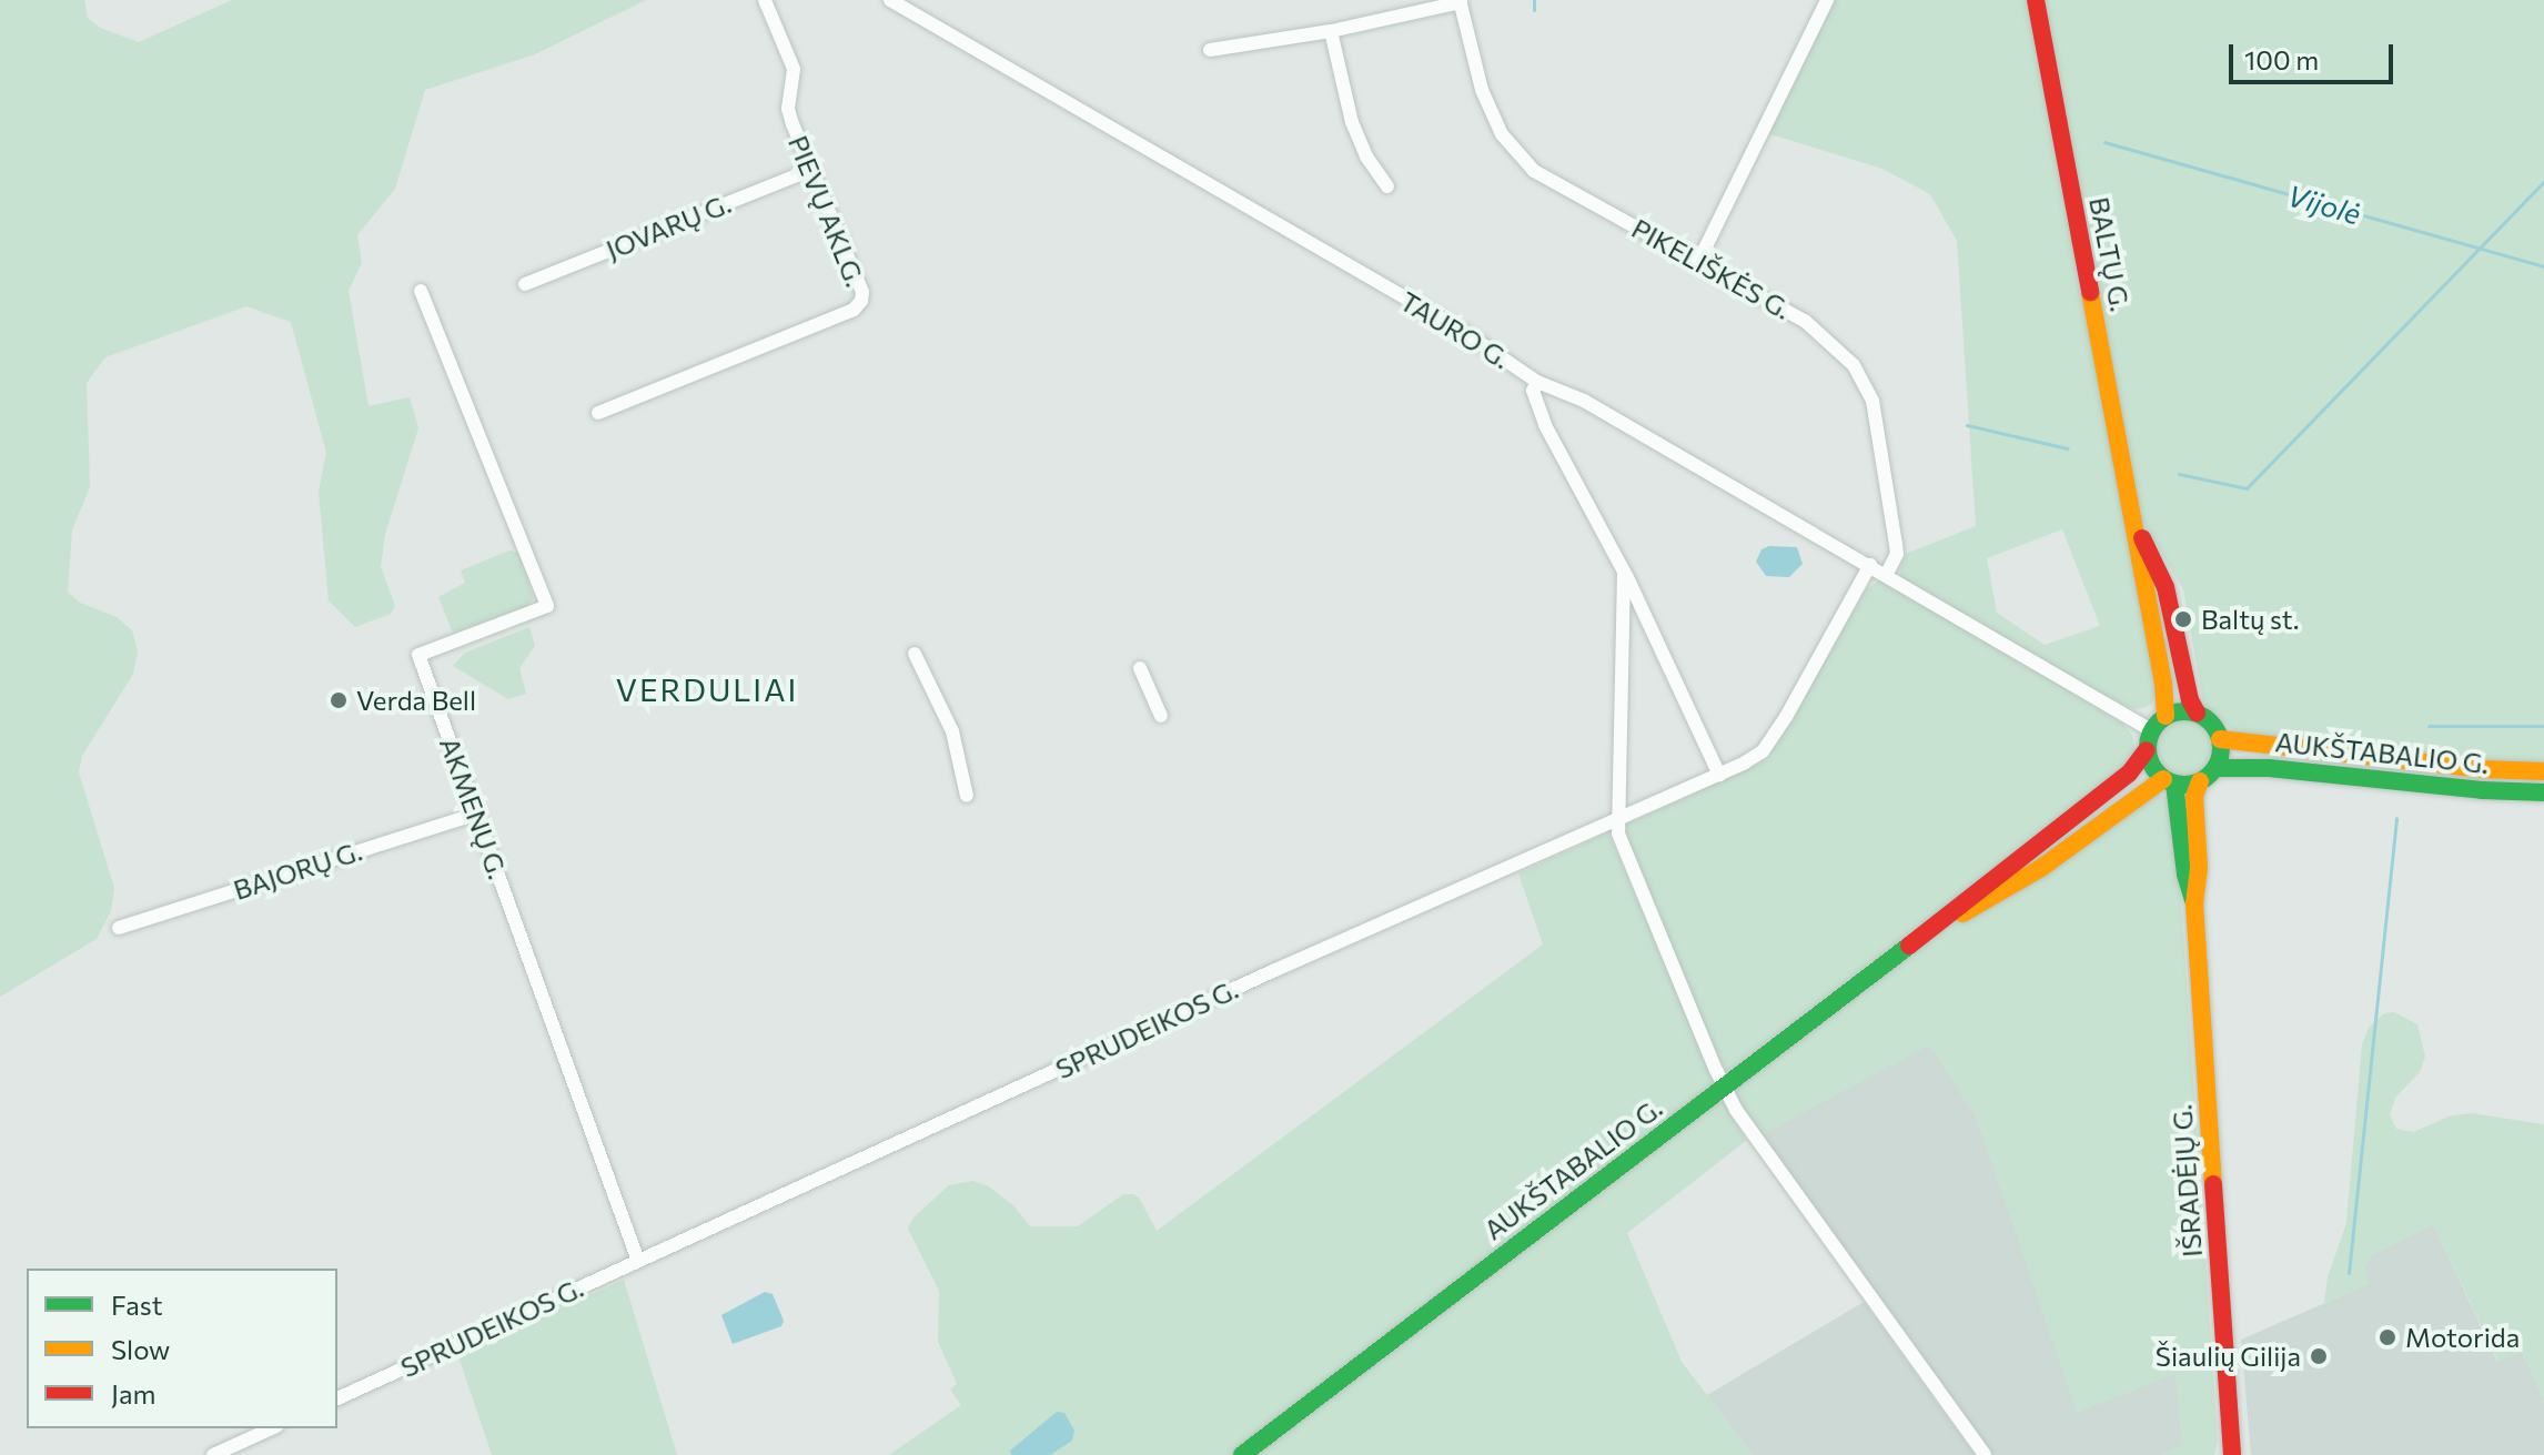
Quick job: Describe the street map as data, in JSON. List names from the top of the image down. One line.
{"streets":{"main road":["BALTŲ G.","AUKŠTABALIO G.","IŠRADĖJŲ G."],"street":["PIEVŲ AKLG.","JOVARŲ G.","PIKELIŠKĖS G.","TAURO G.","AKMENŲ G.","BAJORŲ G.","SPRUDEIKOS G."]},"crossings":[["PIEVŲ AKLG.","JOVARŲ G."],["BALTŲ G.","TAURO G."],["BALTŲ G.","AUKŠTABALIO G."],["BALTŲ G.","IŠRADĖJŲ G."],["PIKELIŠKĖS G.","TAURO G."],["TAURO G.","AUKŠTABALIO G."],["TAURO G.","SPRUDEIKOS G."],["TAURO G.","IŠRADĖJŲ G."],["AUKŠTABALIO G.","IŠRADĖJŲ G."],["AKMENŲ G.","BAJORŲ G."],["AKMENŲ G.","SPRUDEIKOS G."]],"districts":["VERDULIAI"],"water":["Vijolė"],"places":["Baltų st.","Verda Bell","Motorida","Šiaulių Gilija"],"legend":["Fast","Slow","Jam"],"scale_bar":"100 m"}
